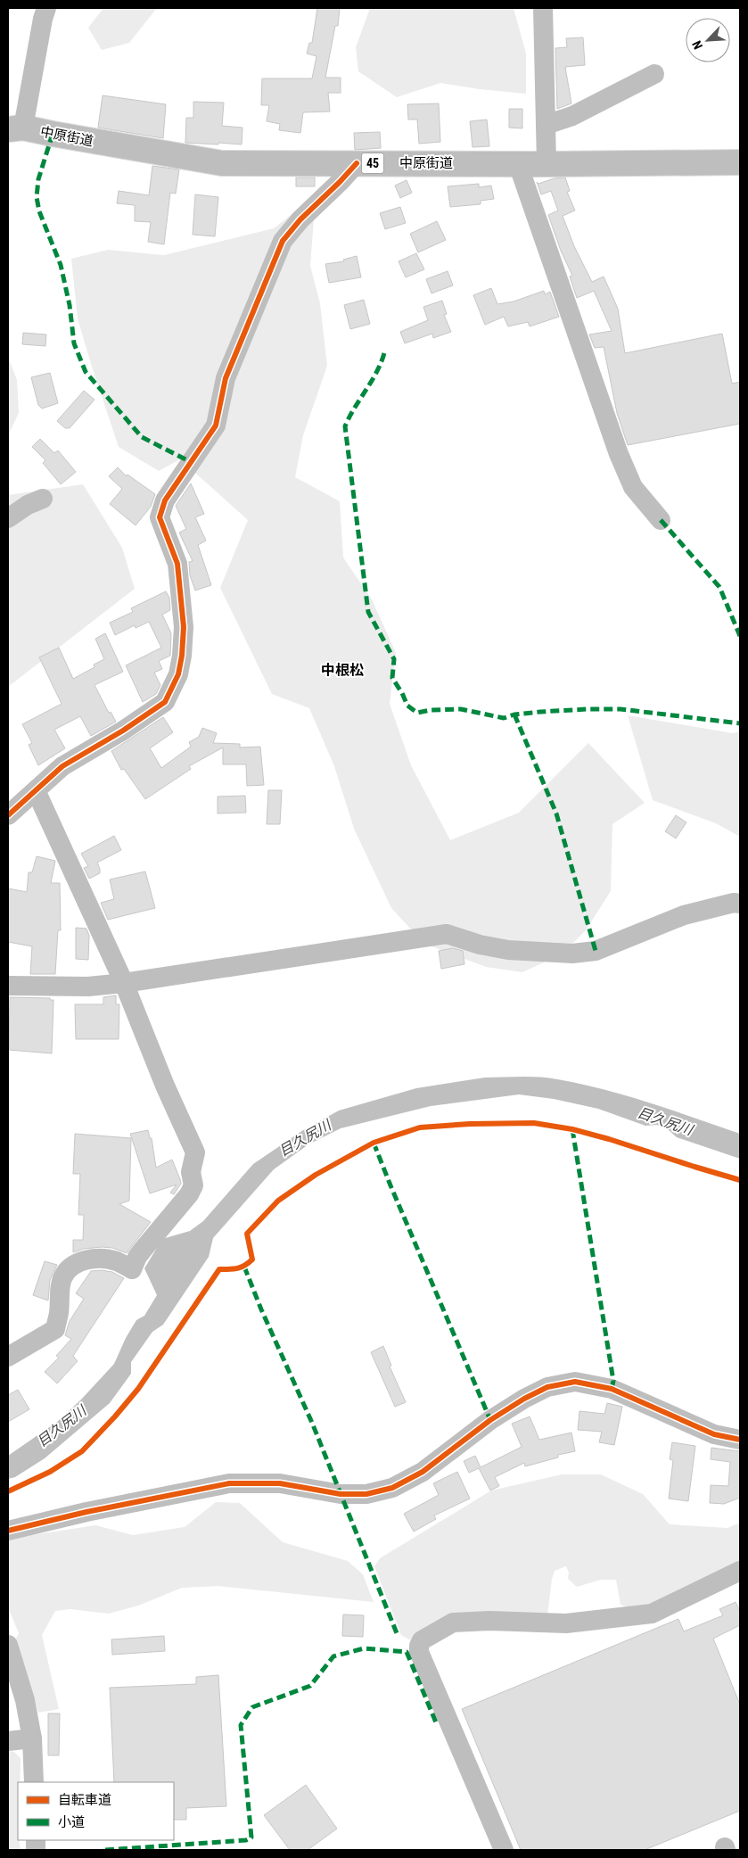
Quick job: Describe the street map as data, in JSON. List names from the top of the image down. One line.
{"streets":{"main road":["中原街道","45"]},"districts":["中根松"],"water":["目久尻川"],"legend":["自転車道","小道"],"north":"bottom left"}
